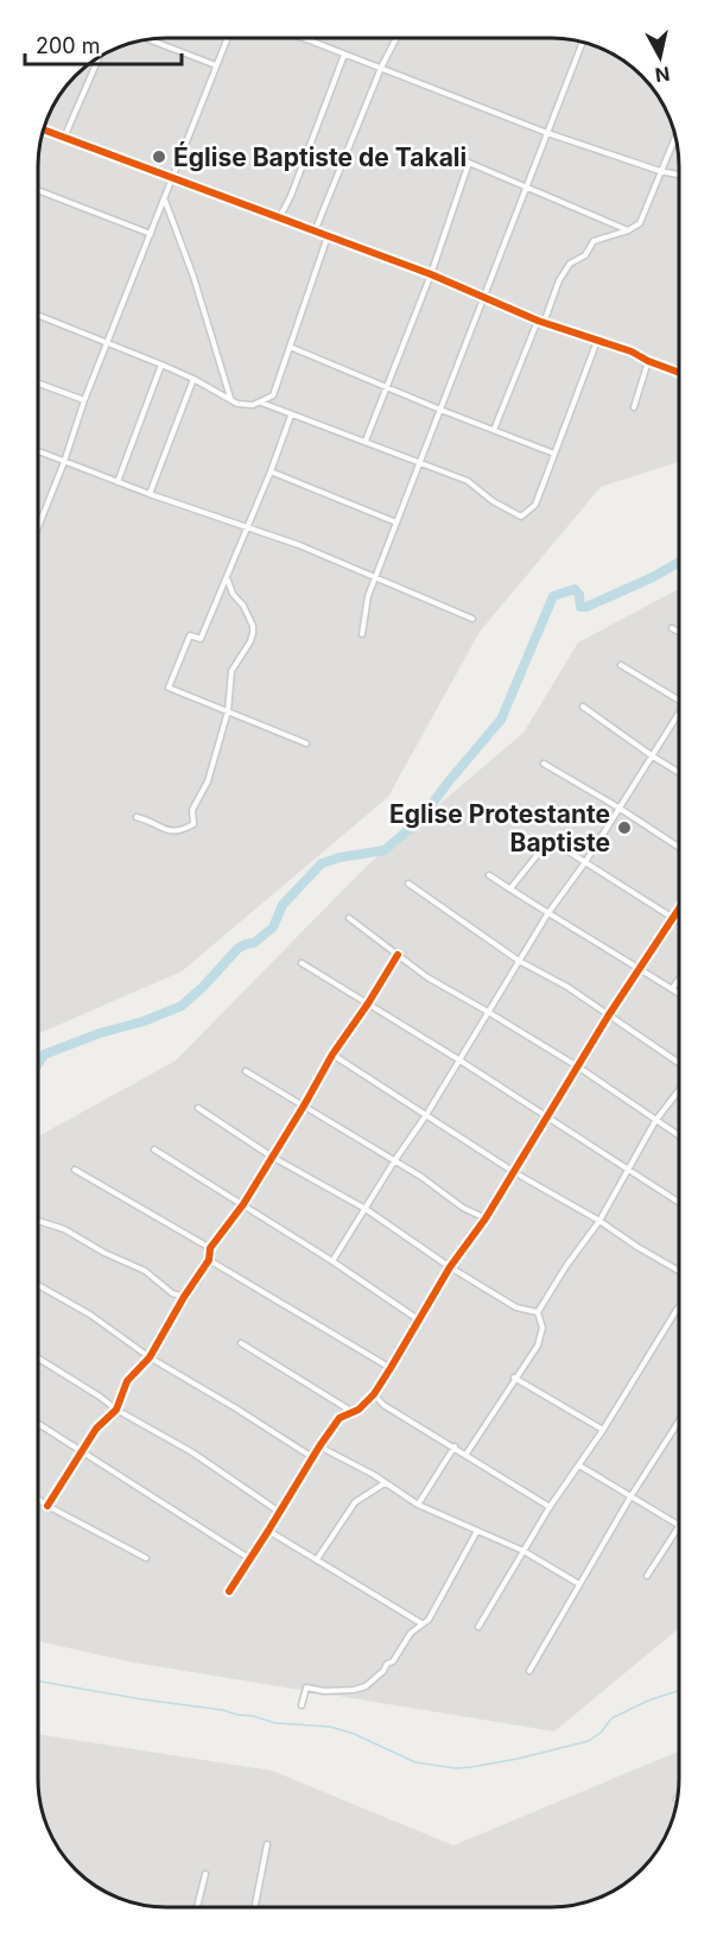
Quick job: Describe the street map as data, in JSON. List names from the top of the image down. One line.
{"places":["Église Baptiste de Takali","Eglise Protestante Baptiste"],"scale_bar":"200 m","north":"bottom"}
